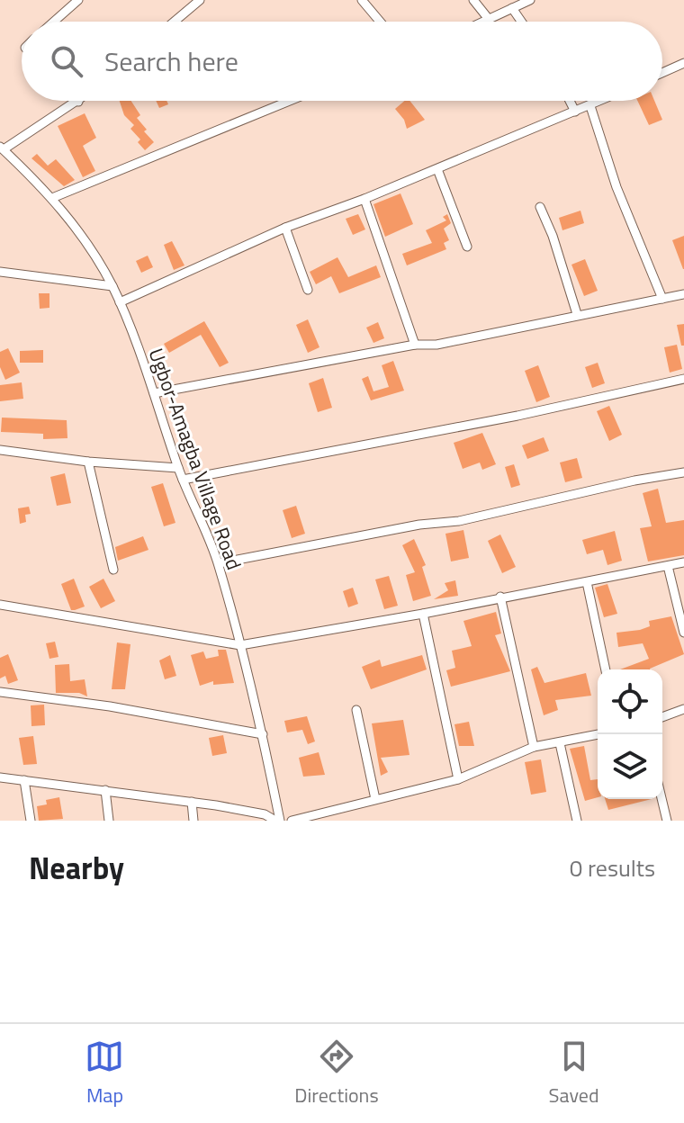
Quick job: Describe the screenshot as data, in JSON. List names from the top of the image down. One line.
{"streets":{"street":["Ugbor-Amagba Village Road"]},"page":{"search":"Search here","heading":["Nearby","0 results"],"nav":["Map","Directions","Saved"]}}
